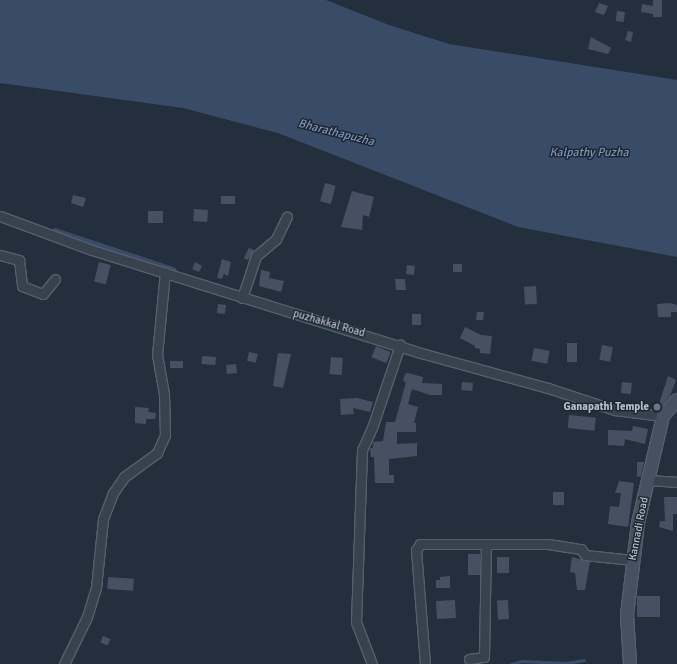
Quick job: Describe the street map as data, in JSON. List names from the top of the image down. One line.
{"streets":{"street":["puzhakkal Road","Kannadi Road"]},"crossings":[["puzhakkal Road","Kannadi Road"]],"water":["Bharathapuzha","Kalpathy Puzha"],"places":["Ganapathi Temple"]}
